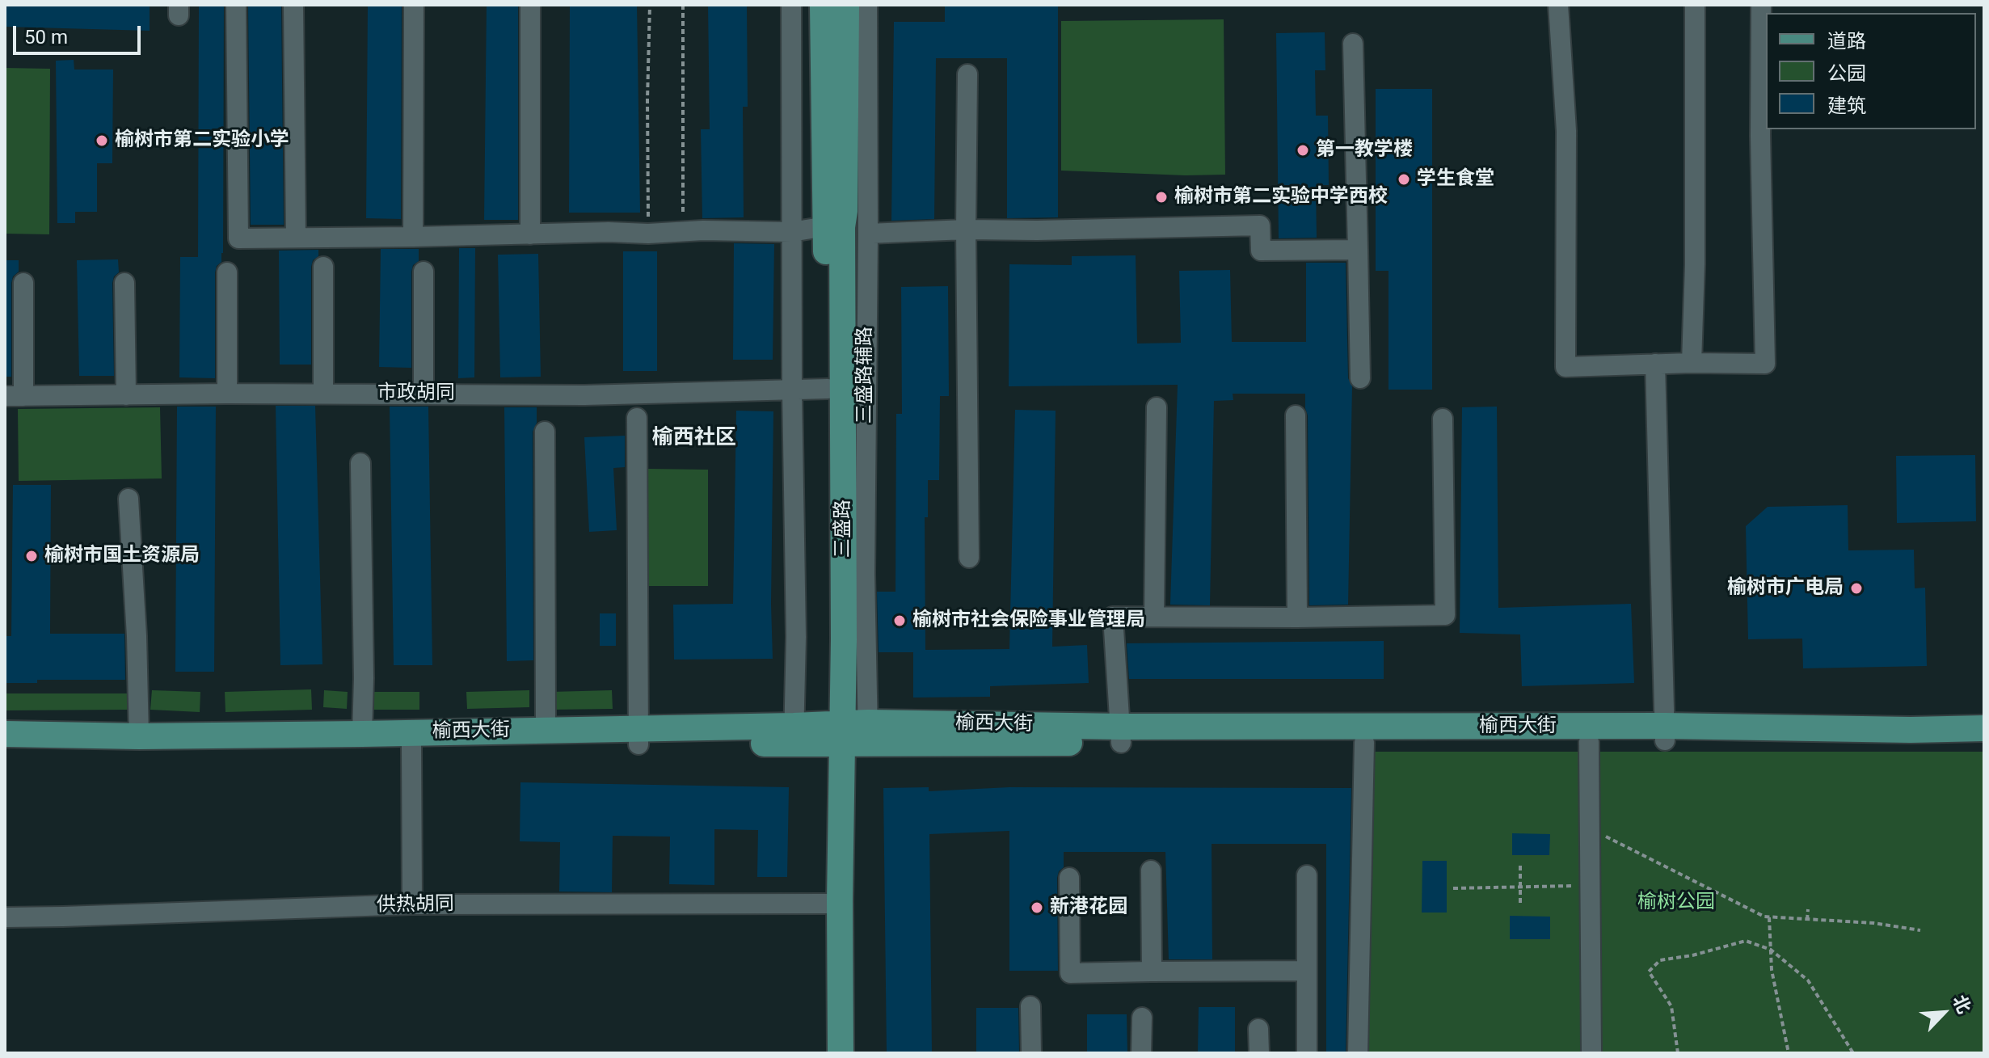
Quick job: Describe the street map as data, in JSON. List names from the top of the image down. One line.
{"streets":{"main road":["三盛路","榆西大街"],"street":["三盛路辅路","市政胡同","供热胡同"]},"crossings":[["三盛路辅路","榆西大街"],["市政胡同","三盛路"],["三盛路","榆西大街"],["三盛路","供热胡同"]],"districts":["榆西社区"],"parks":["榆树公园"],"places":["榆树市第二实验小学","第一教学楼","学生食堂","榆树市第二实验中学西校","榆树市国土资源局","榆树市广电局","榆树市社会保险事业管理局","新港花园"],"legend":["道路","公园","建筑"],"scale_bar":"50 m","north":"top right"}
